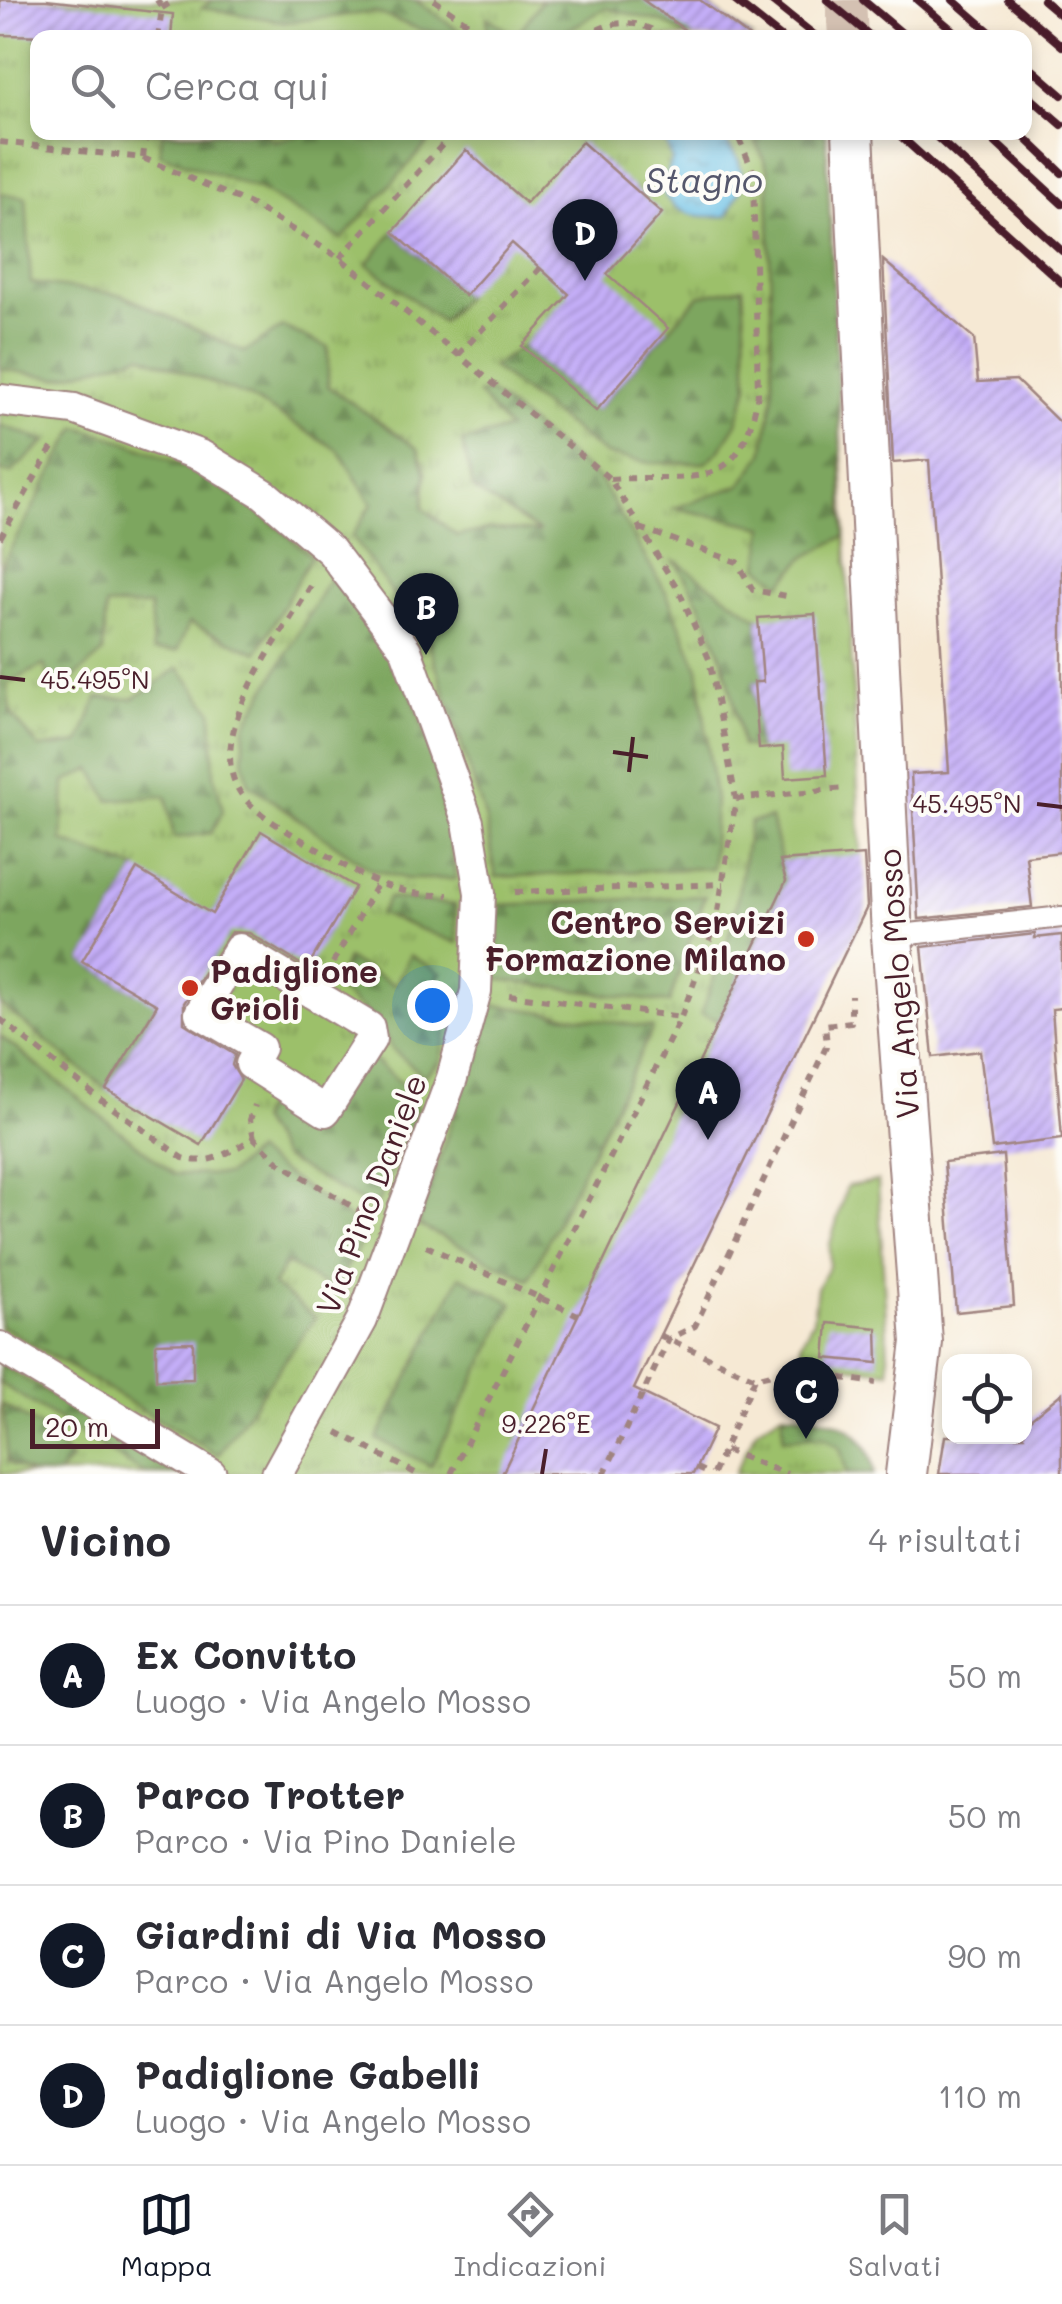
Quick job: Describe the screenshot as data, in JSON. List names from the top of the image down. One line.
{"streets":{"street":["Via Angelo Mosso","Via Pino Daniele"]},"water":["Stagno"],"places":["Centro Servizi Formazione Milano","Padiglione Grioli"],"scale_bar":"20 m","page":{"search":"Cerca qui","pins":["D","B","A","C"],"scale":"20 m","heading":["Vicino","4 risultati"],"list":[{"mark":"A","name":"Ex Convitto","note":"Luogo · Via Angelo Mosso","value":"50 m"},{"mark":"B","name":"Parco Trotter","note":"Parco · Via Pino Daniele","value":"50 m"},{"mark":"C","name":"Giardini di Via Mosso","note":"Parco · Via Angelo Mosso","value":"90 m"},{"mark":"D","name":"Padiglione Gabelli","note":"Luogo · Via Angelo Mosso","value":"110 m"}],"nav":["Mappa","Indicazioni","Salvati"]},"coordinates":["45.495°N","9.226°E"]}
